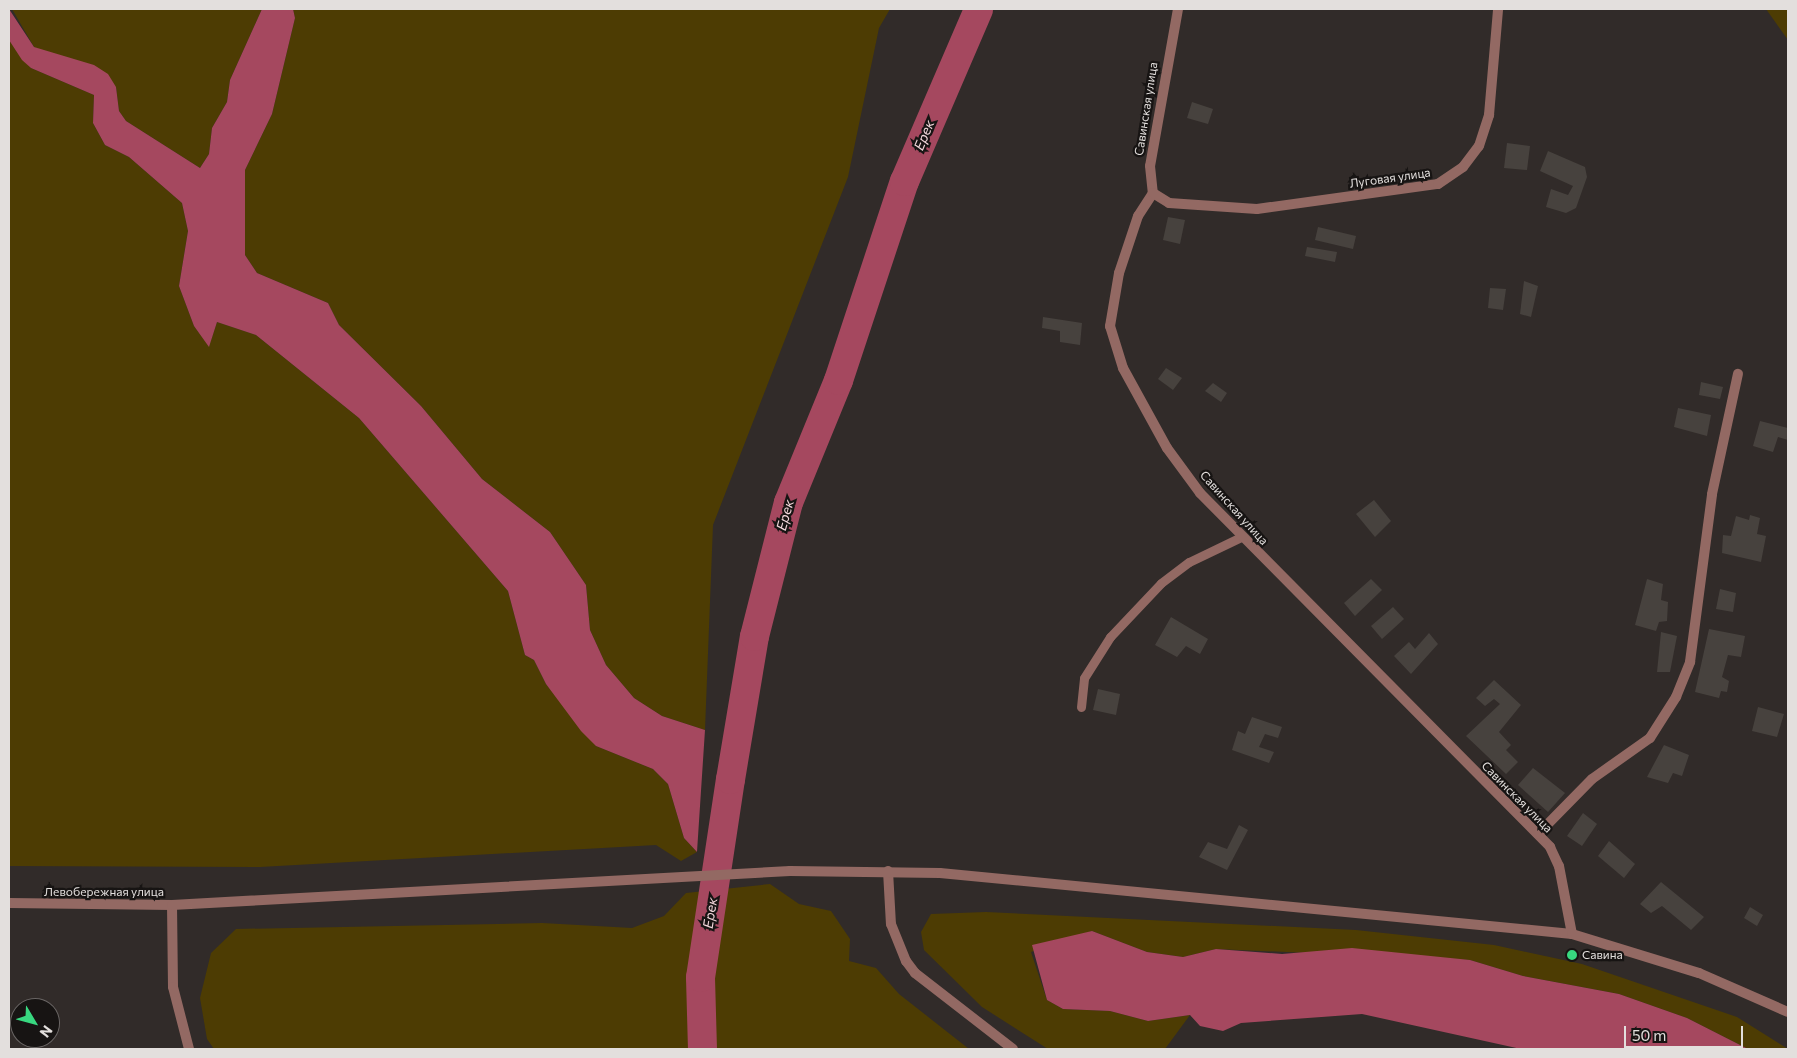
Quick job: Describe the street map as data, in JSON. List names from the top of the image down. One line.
{"streets":{"street":["Савинская улица","Луговая улица","Левобережная улица"]},"crossings":[["Савинская улица","Луговая улица"]],"water":["Ерек"],"places":["Савина"],"scale_bar":"50 m","north":"bottom right"}
